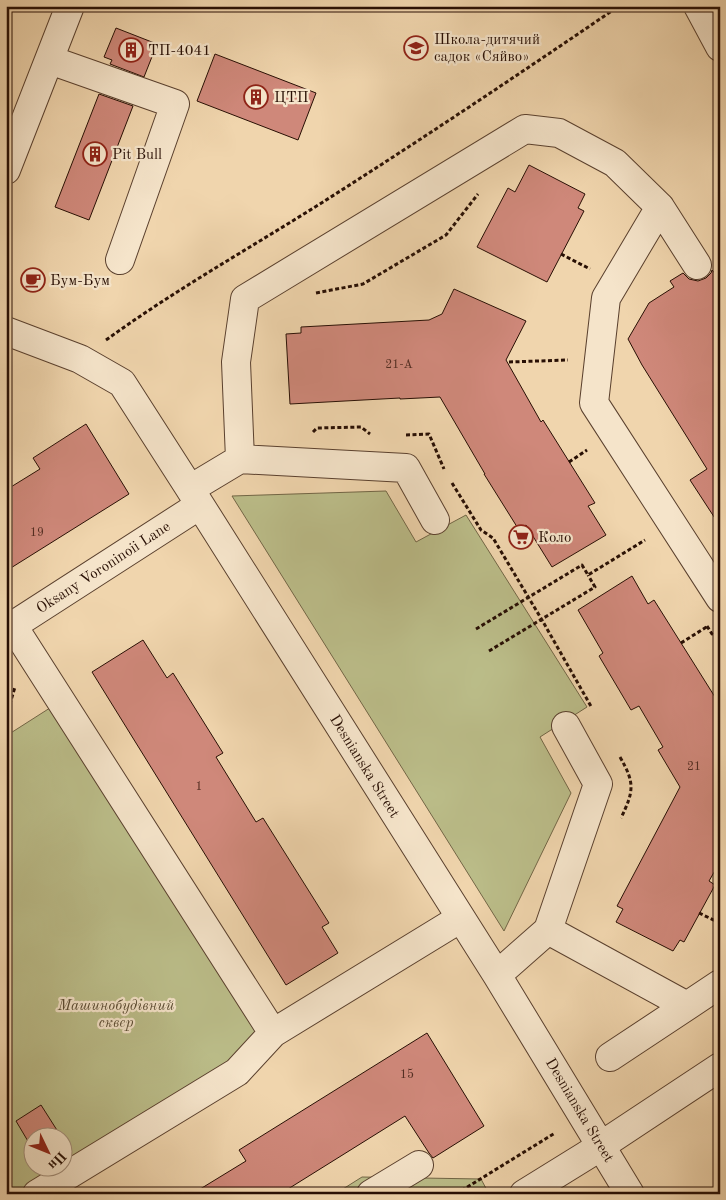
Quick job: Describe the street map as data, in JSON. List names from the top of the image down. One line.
{"streets":{"street":["Oksany Voroninoii Lane","Desnianska Street"]},"crossings":[["Oksany Voroninoii Lane","Desnianska Street"]],"parks":["Машинобудівний сквер"],"places":{"school or university":["Школа-дитячий садок «Сяйво»"],"building":["ТП-4041","ЦТП","Pit Bull"],"cafe":["Бум-Бум"],"supermarket":["Коло"]},"house_numbers":["21-А","19","21","1","15"],"north":"bottom right"}
